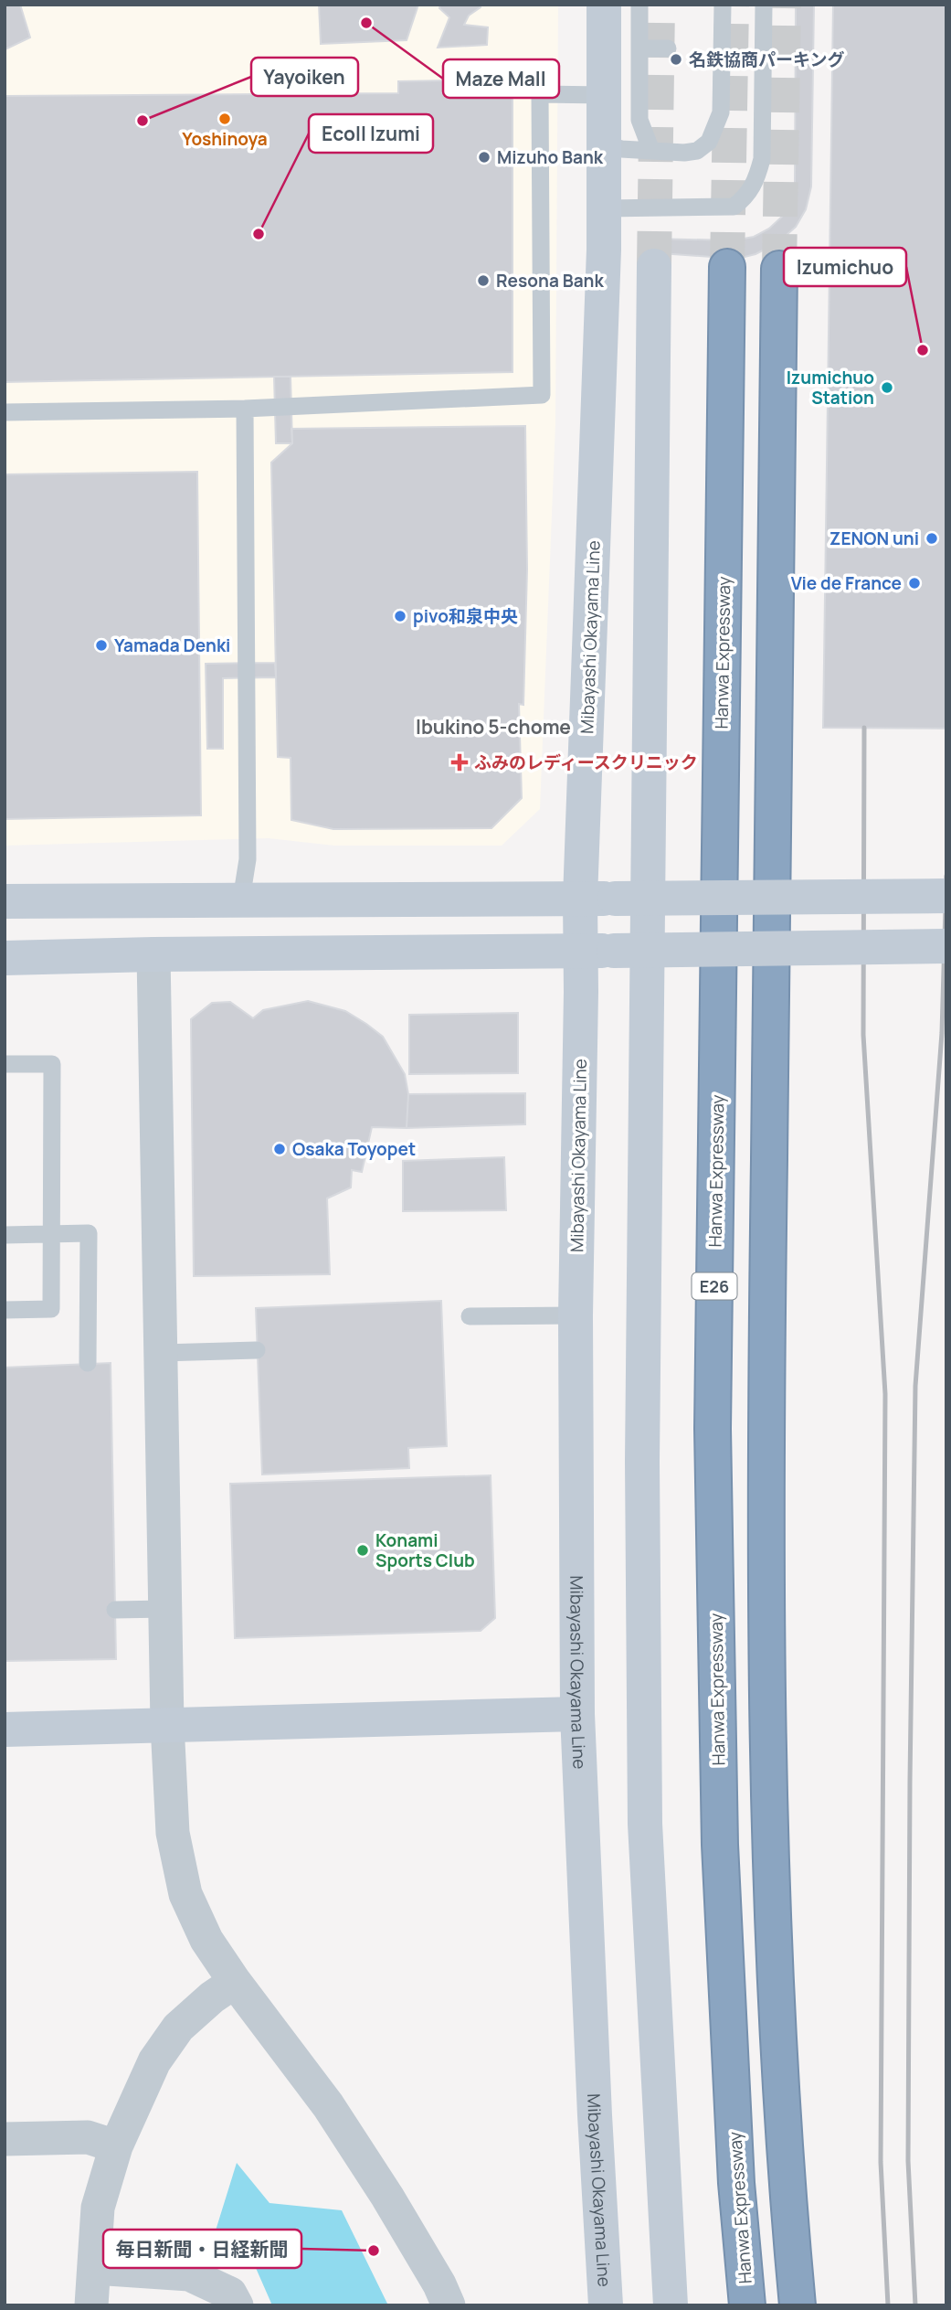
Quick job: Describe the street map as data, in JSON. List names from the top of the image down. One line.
{"streets":{"highway":["Hanwa Expressway","E26"],"main road":["Mibayashi Okayama Line"]},"districts":["Ibukino 5-chome"],"places":{"other":["Maze Mall","名鉄協商パーキング","Yoshinoya","Yayoiken","Mizuho Bank","Ecoll Izumi","Resona Bank","Izumichuo","Izumichuo Station","ZENON uni","Vie de France","pivo和泉中央","Yamada Denki","Osaka Toyopet","Konami Sports Club","毎日新聞・日経新聞"],"health":["ふみのレディースクリニック"]}}
